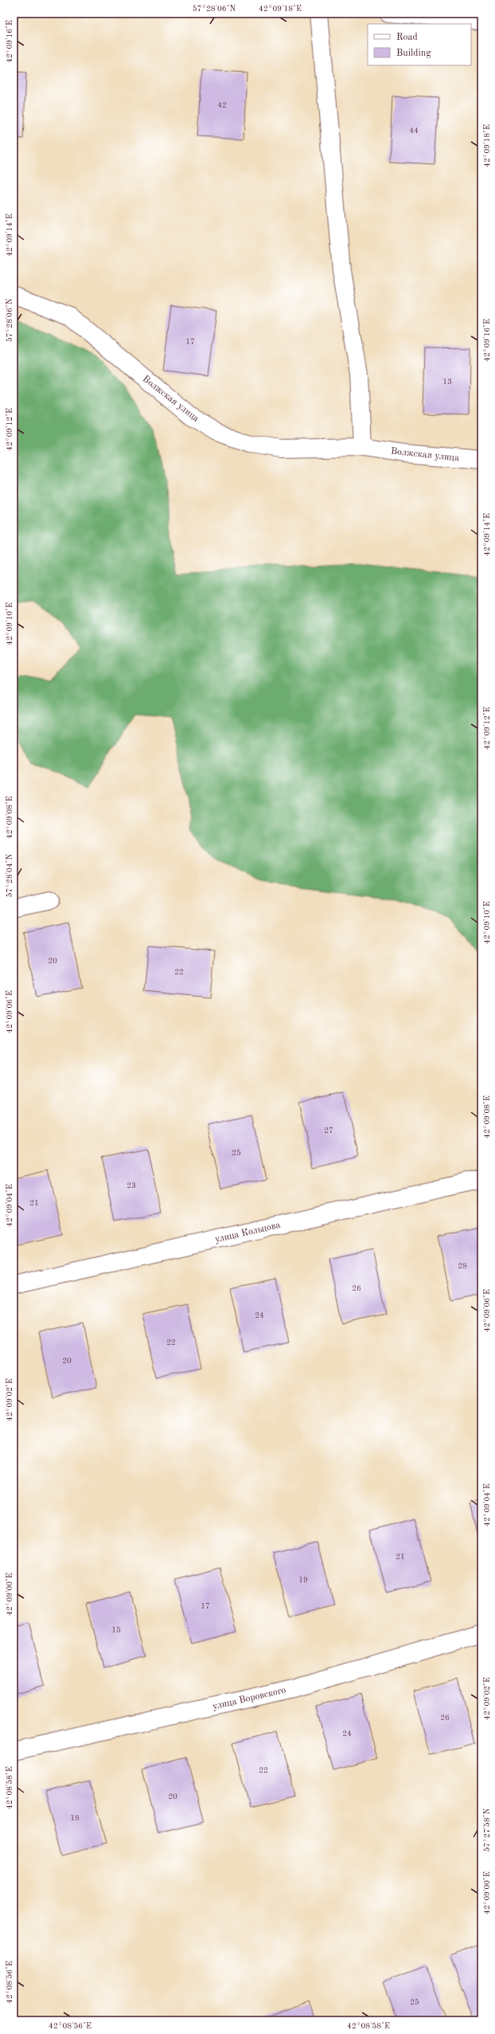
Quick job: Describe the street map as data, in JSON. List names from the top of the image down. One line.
{"streets":{"street":["Волжская улица","улица Кольцова","улица Воровского"]},"house_numbers":["42","44","17","13","20","22","27","25","23","21","28","26","24","22","20","21","19","17","15","26","24","22","20","18","25"],"legend":["Road","Building"],"coordinates":["57°28'06\"N","42°09'18\"E","42°09'16\"E","42°09'14\"E","42°09'12\"E","42°09'10\"E","42°09'08\"E","57°28'04\"N","42°09'06\"E","42°09'04\"E","42°09'02\"E","42°09'00\"E","42°08'58\"E","57°27'58\"N","42°08'56\"E"]}
